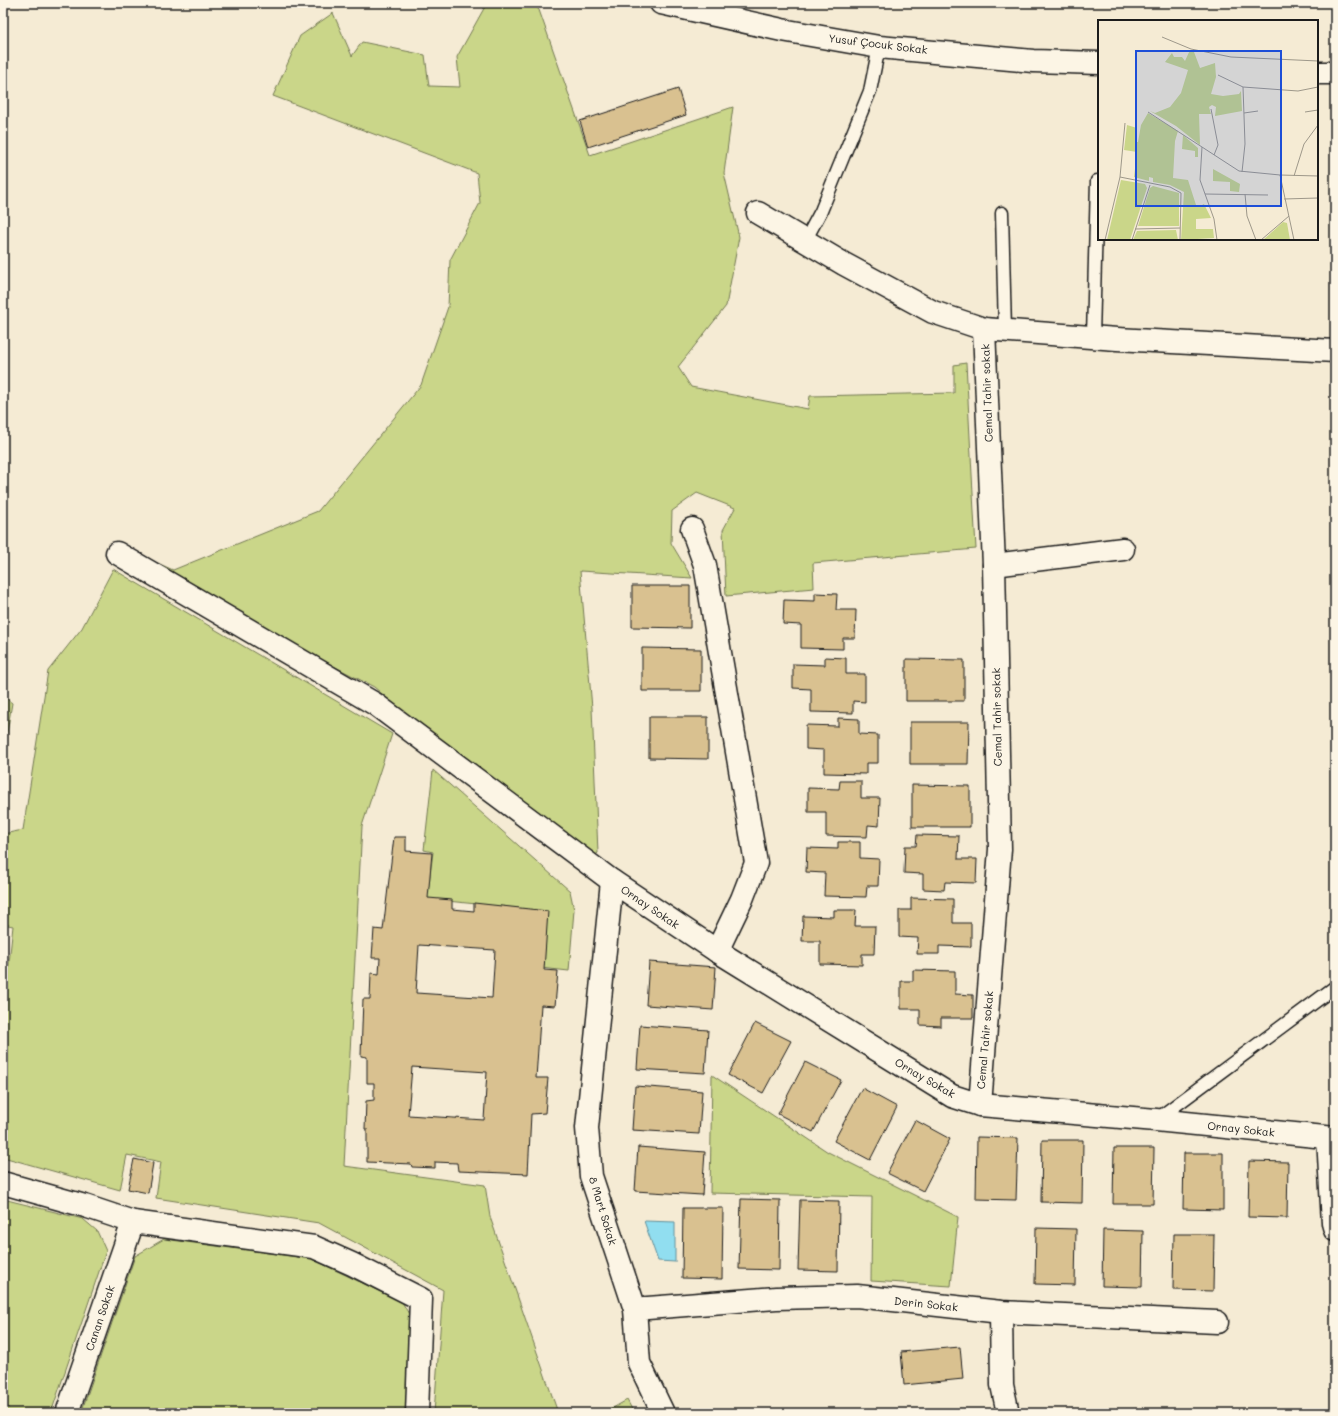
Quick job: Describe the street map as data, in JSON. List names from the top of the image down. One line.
{"streets":{"street":["Yusuf Çocuk Sokak","Cemal Tahir sokak","Ornay Sokak","8 Mart Sokak","Derin Sokak","Canan Sokak"]},"crossings":[["Cemal Tahir sokak","Ornay Sokak"],["Ornay Sokak","8 Mart Sokak"],["8 Mart Sokak","Derin Sokak"]]}
